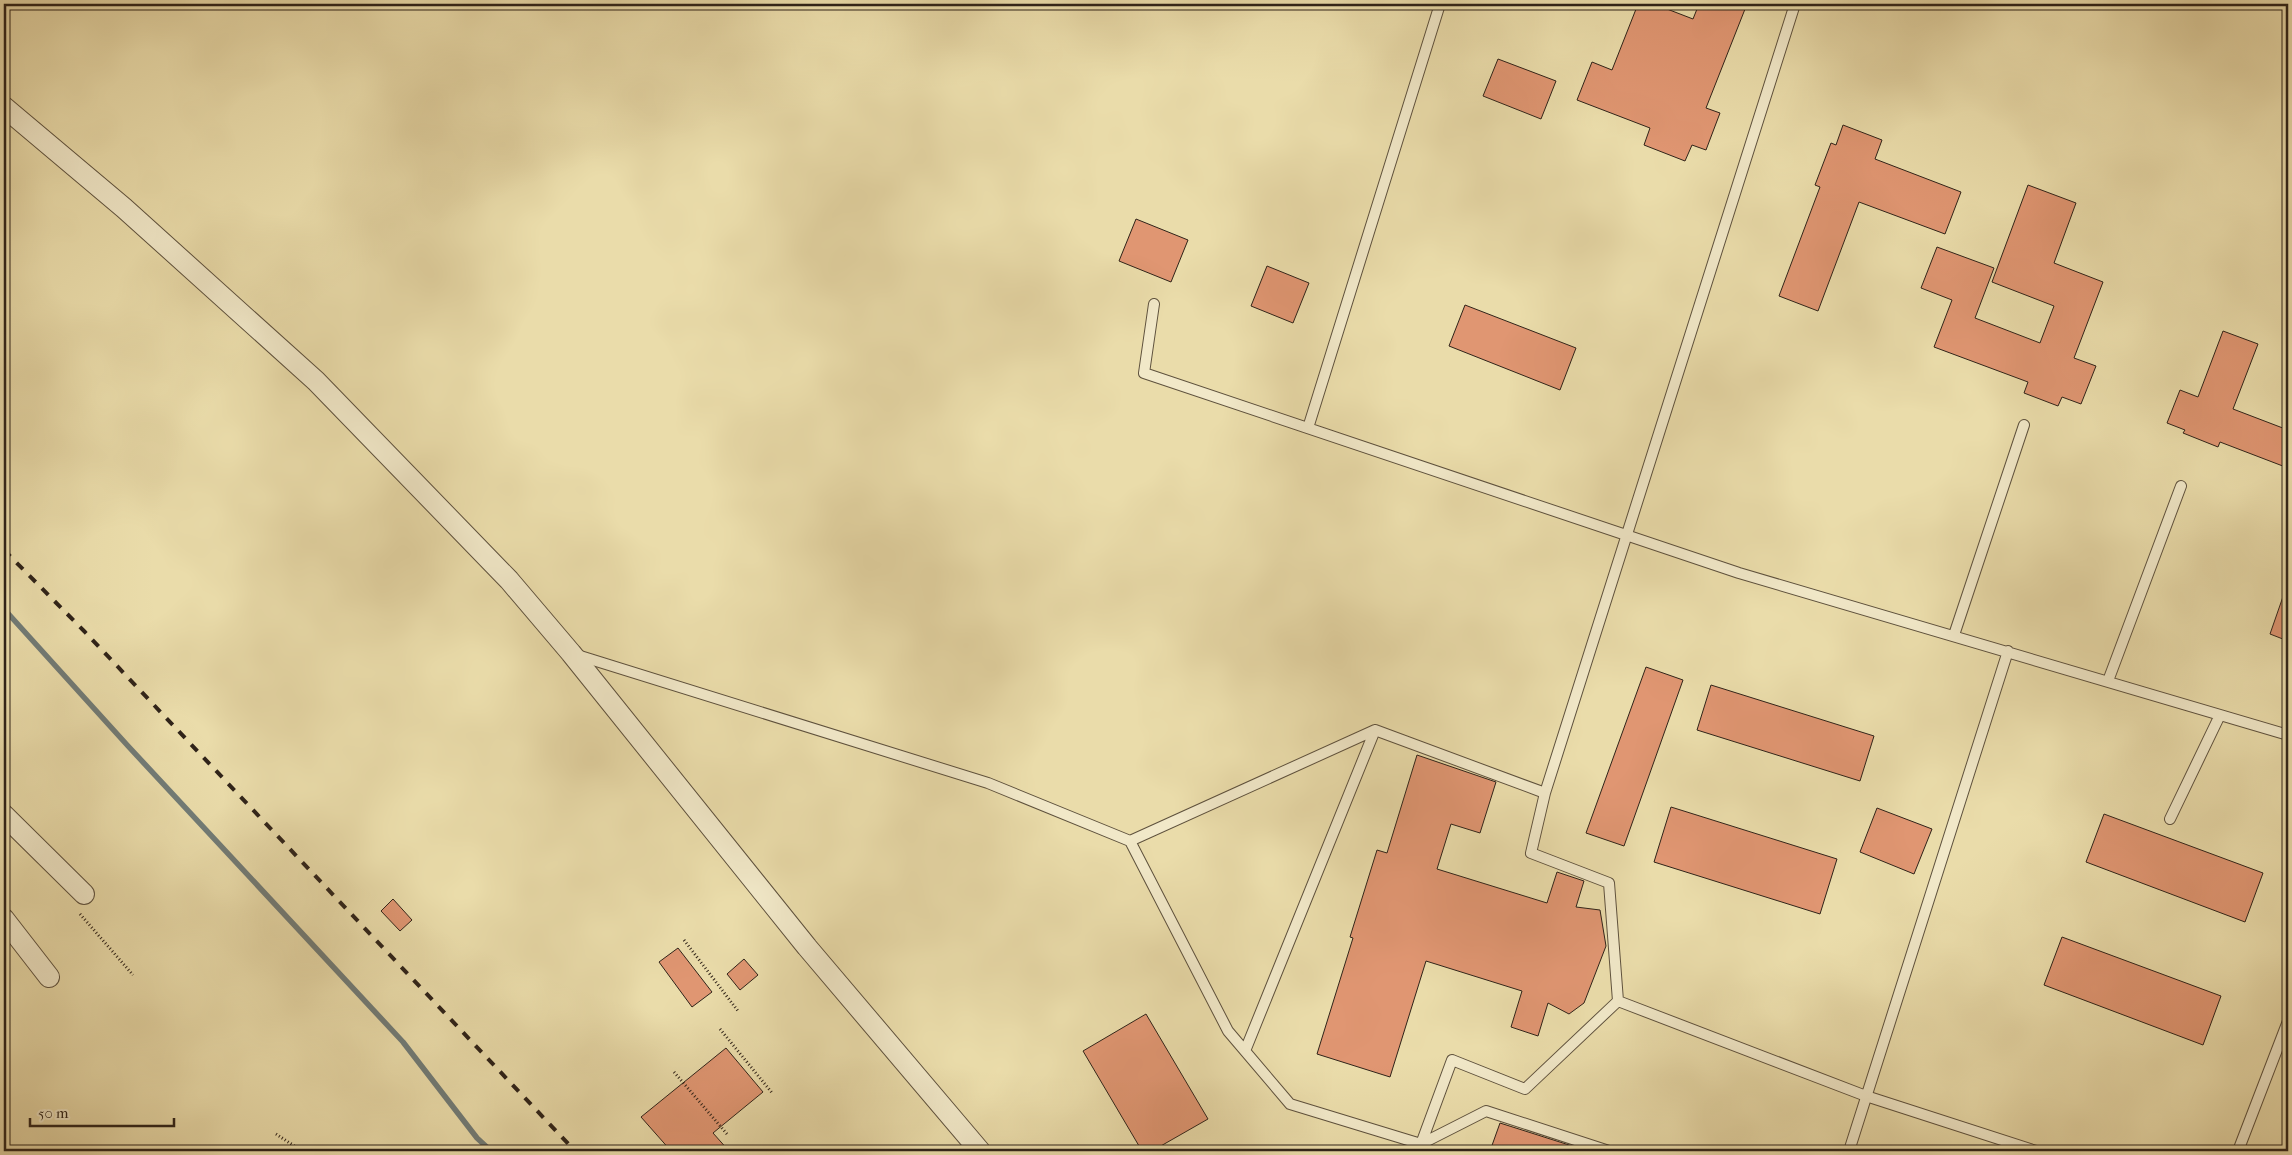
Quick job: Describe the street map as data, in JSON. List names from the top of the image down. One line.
{"scale_bar":"50 m"}
